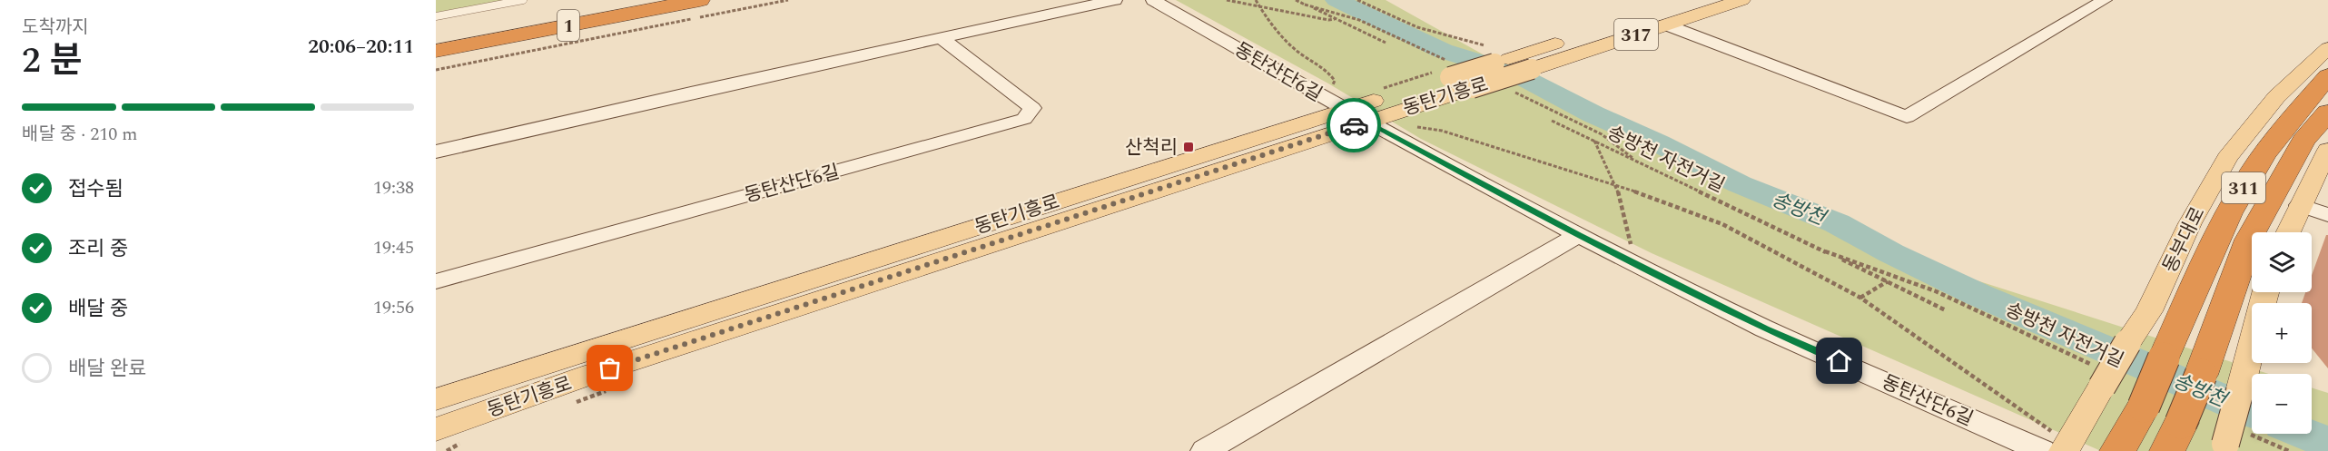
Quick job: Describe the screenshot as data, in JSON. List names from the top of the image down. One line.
{"streets":{"highway":["1","311","동부대로"],"main road":["317","동탄기흥로"],"street":["동탄산단6길"],"path":["송방천 자전거길"]},"crossings":[["동탄산단6길","동탄기흥로"],["동탄산단6길","동부대로"],["송방천 자전거길","동부대로"]],"water":["송방천"],"places":{"transit":["산척리"]},"page":{"heading":["2 분","도착까지","20:06–20:11"],"bar":"배달 중 · 210 m","list":[["접수됨","19:38"],["조리 중","19:45"],["배달 중","19:56"],"배달 완료"],"map_buttons":["+","−"]}}
